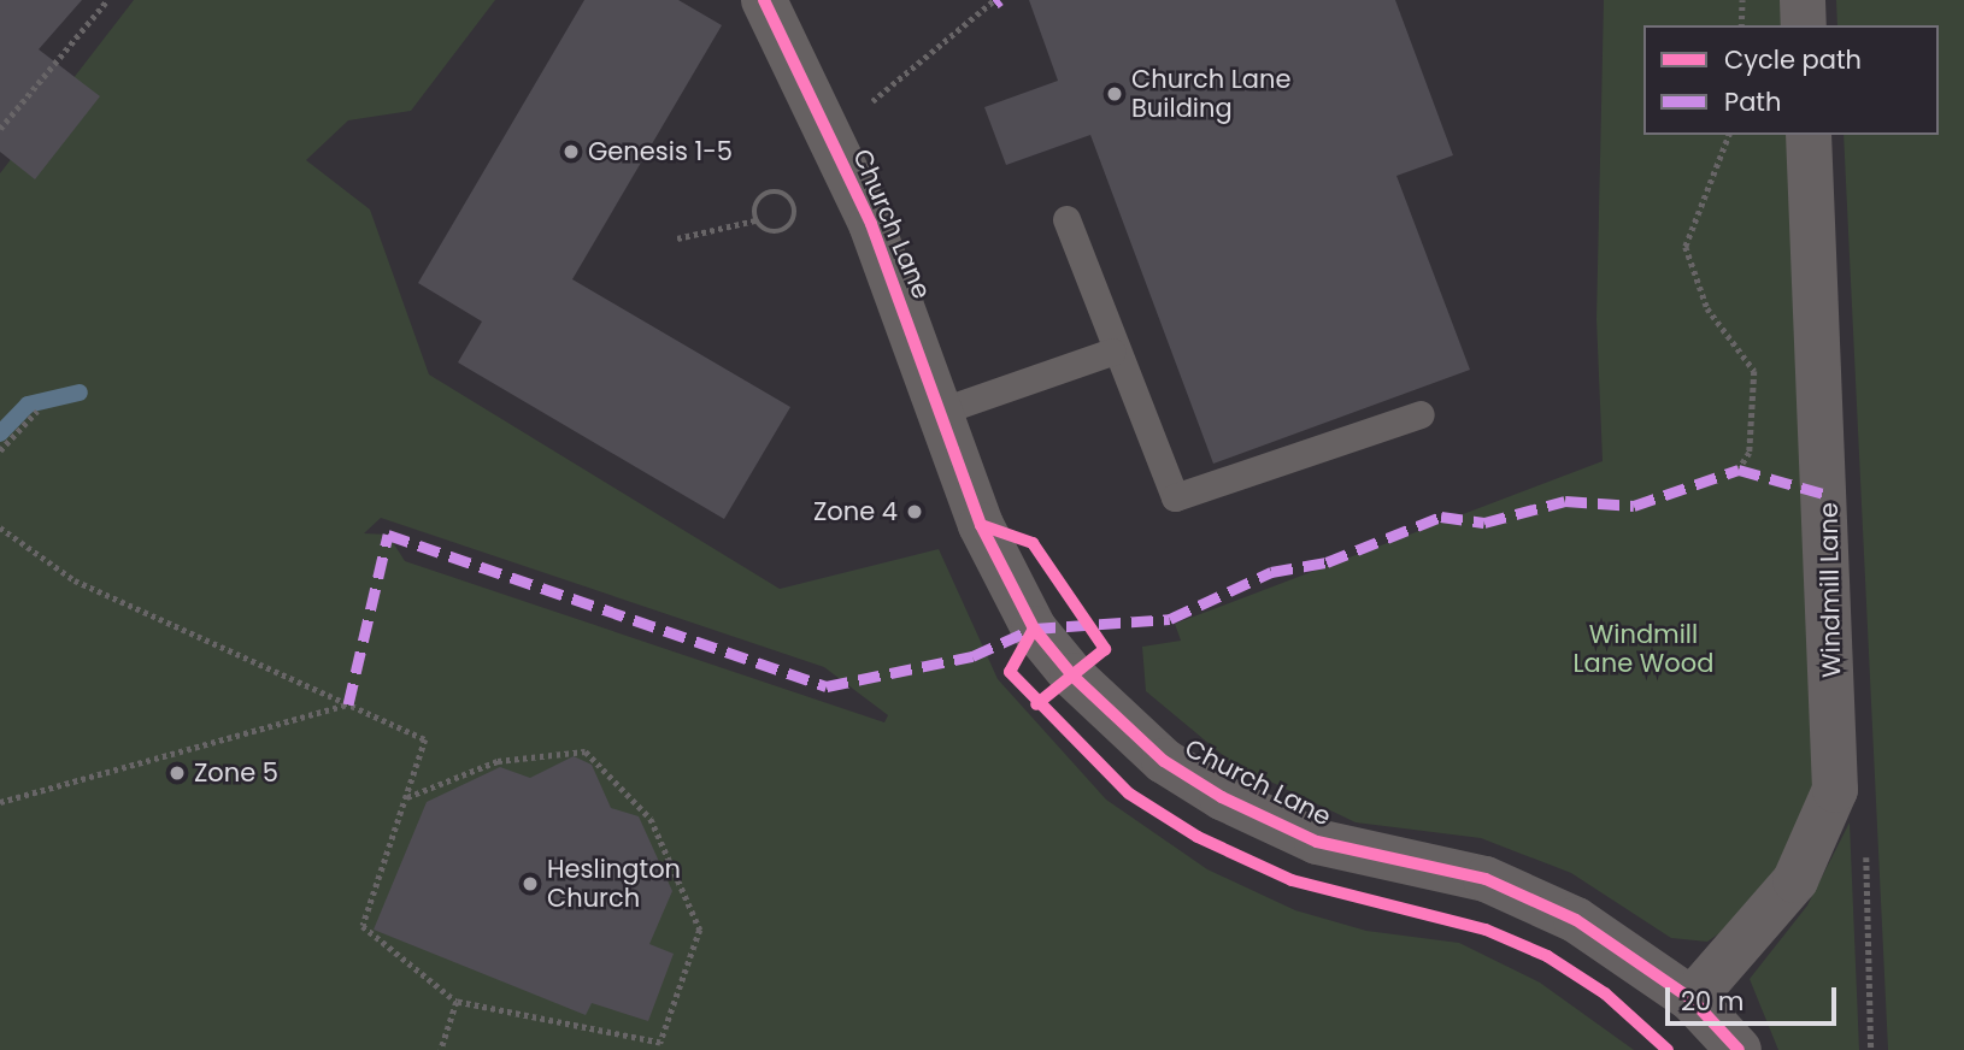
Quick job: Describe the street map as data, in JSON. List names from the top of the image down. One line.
{"streets":{"street":["Church Lane","Windmill Lane"]},"crossings":[["Church Lane","Windmill Lane"]],"parks":["Windmill Lane Wood"],"places":["Church Lane Building","Genesis 1-5","Zone 4","Zone 5","Heslington Church"],"legend":["Cycle path","Path"],"scale_bar":"20 m"}
